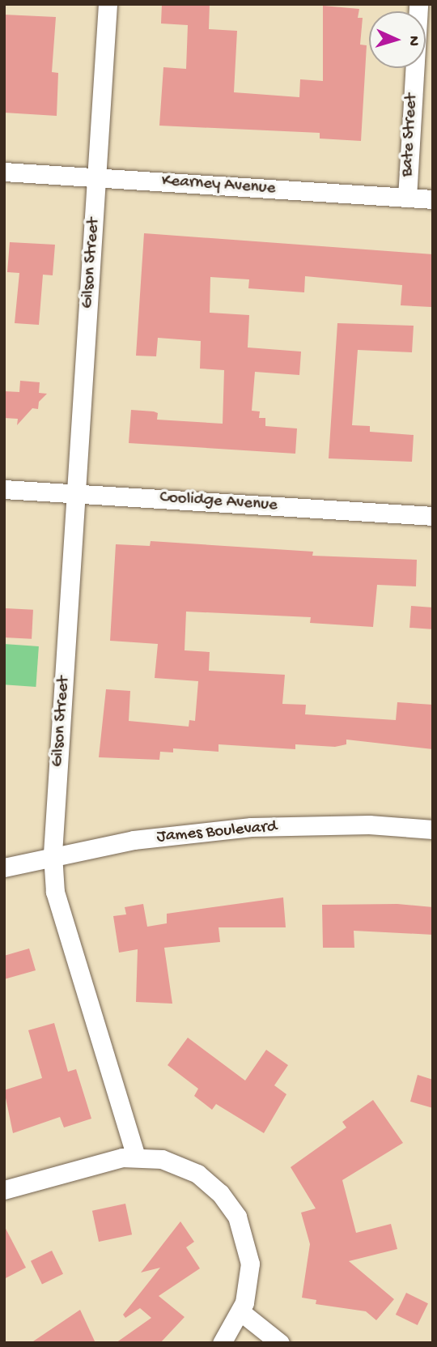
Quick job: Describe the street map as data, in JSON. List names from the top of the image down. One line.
{"streets":{"street":["Bate Street","Kearney Avenue","Gilson Street","Coolidge Avenue","James Boulevard"]},"crossings":[["Bate Street","Kearney Avenue"],["Kearney Avenue","Gilson Street"],["Gilson Street","Coolidge Avenue"],["Gilson Street","James Boulevard"]],"north":"right"}
